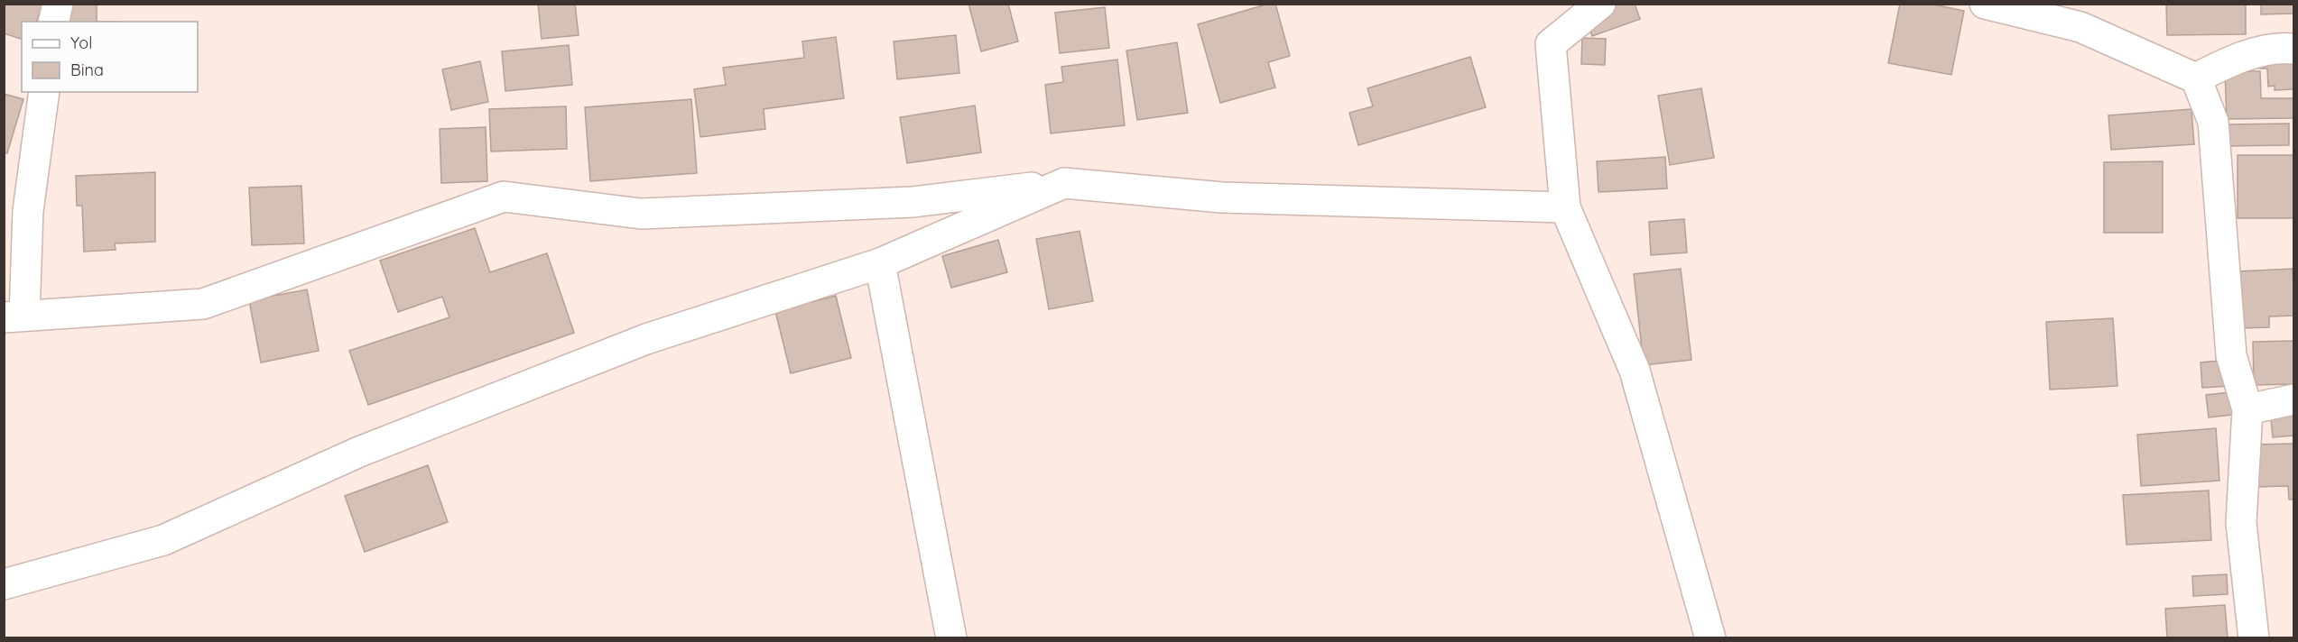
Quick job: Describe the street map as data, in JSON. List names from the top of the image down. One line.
{"legend":["Yol","Bina"]}
